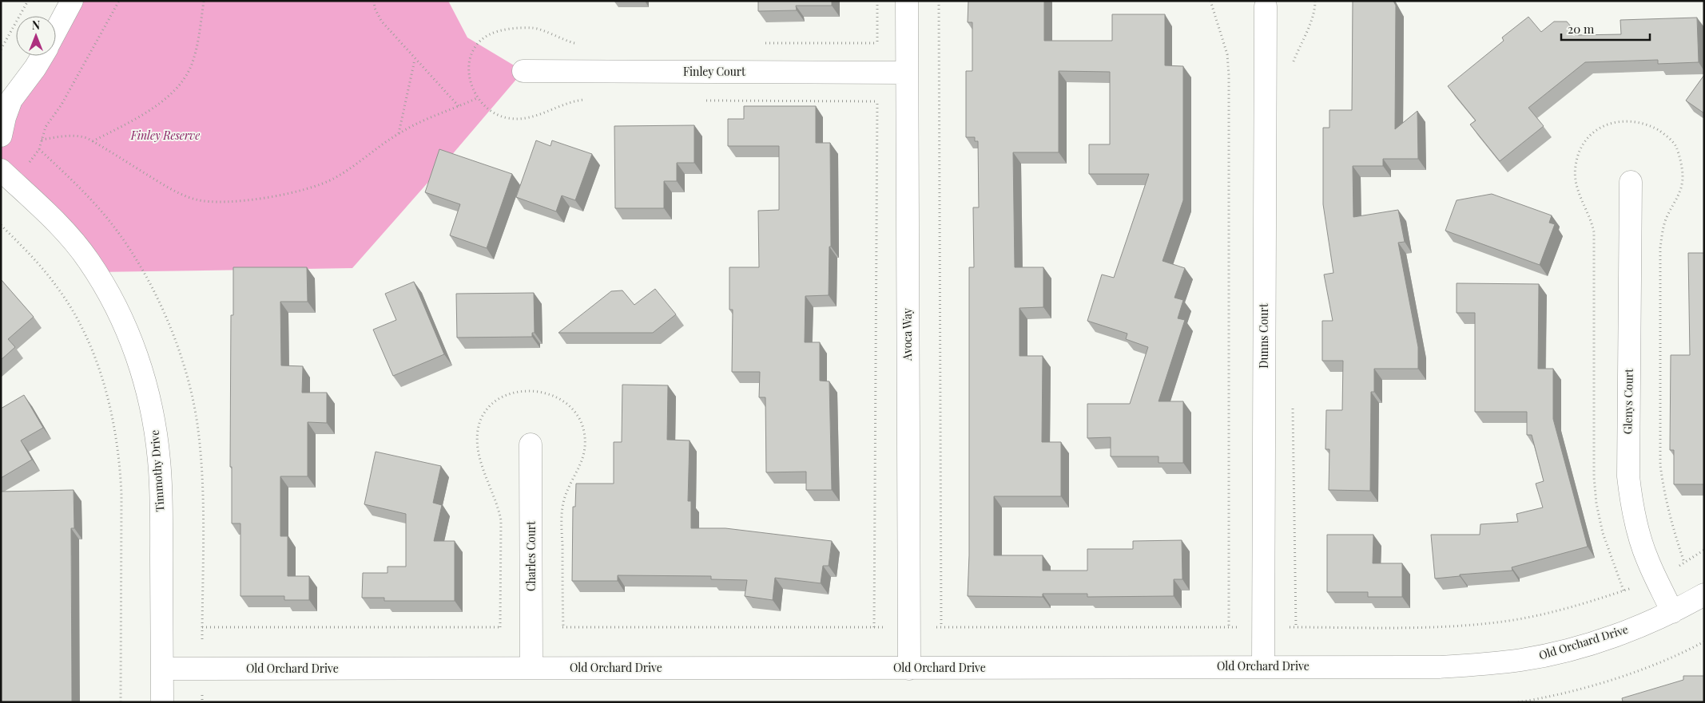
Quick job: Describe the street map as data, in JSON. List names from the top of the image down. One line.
{"streets":{"street":["Finley Court","Avoca Way","Dunns Court","Glenys Court","Timmothy Drive","Charles Court","Old Orchard Drive"]},"crossings":[["Finley Court","Avoca Way"],["Avoca Way","Old Orchard Drive"],["Dunns Court","Old Orchard Drive"],["Glenys Court","Old Orchard Drive"],["Timmothy Drive","Old Orchard Drive"],["Charles Court","Old Orchard Drive"]],"parks":["Finley Reserve"],"scale_bar":"20 m","north":"top"}
